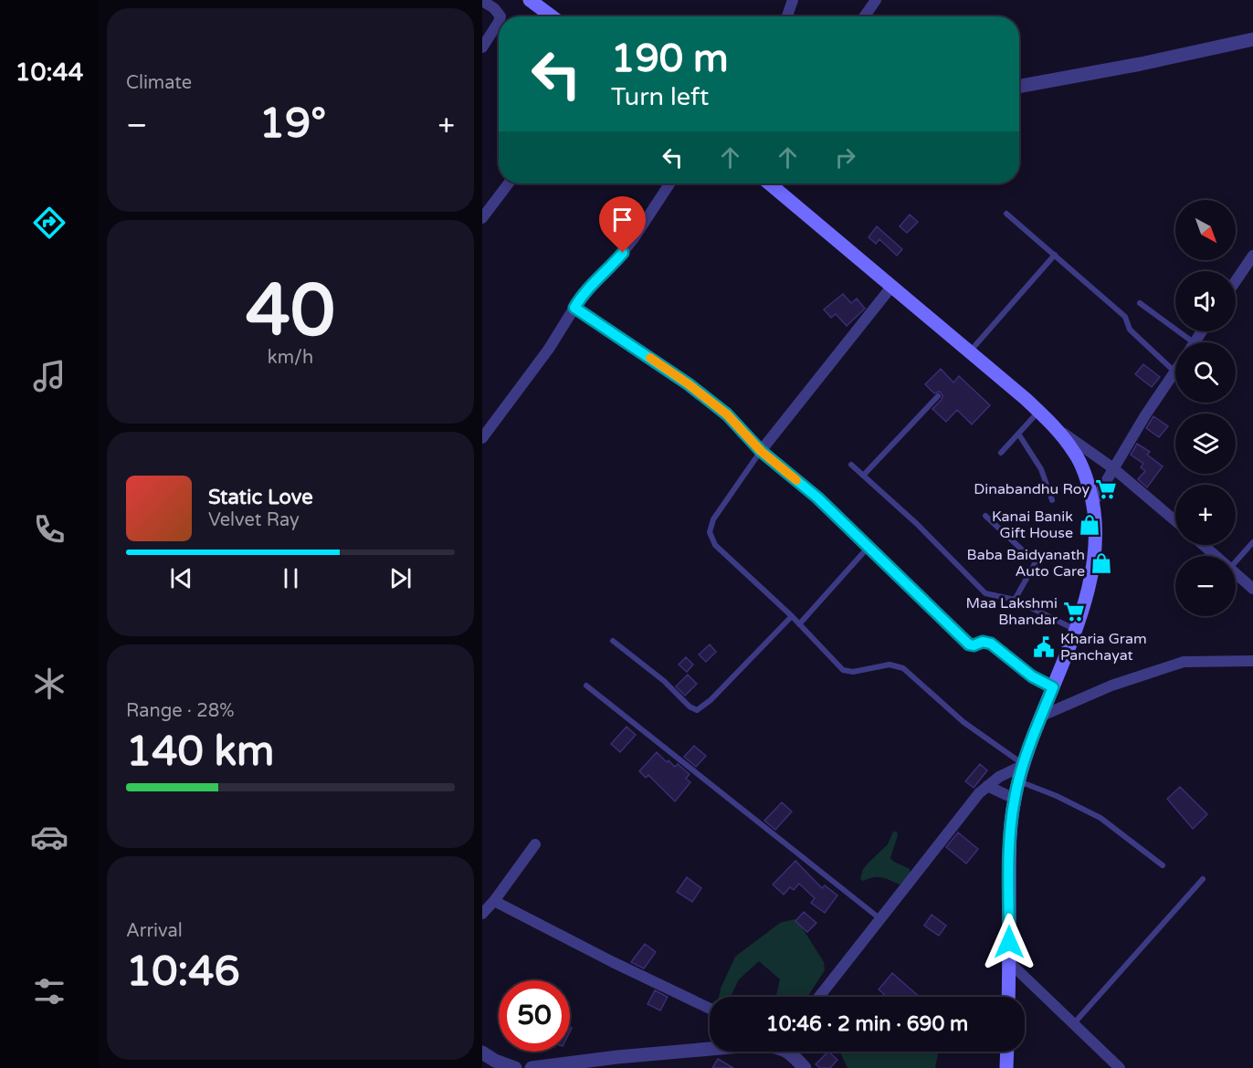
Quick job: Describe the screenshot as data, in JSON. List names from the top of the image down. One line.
{"places":{"supermarket":["Dinabandhu Roy","Maa Lakshmi Bhandar"],"shop":["Kanai Banik Gift House","Baba Baidyanath Auto Care"],"public building":["Kharia Gram Panchayat"]},"north":"bottom right","page":{"tabs":"10:44","tile":["Climate",["40","km/h"],["Range · 28%","140 km"],["Arrival","10:46"]],"turn":["190 m","Turn left"],"heat":["−","19°","+"],"map_buttons":["+","−"],"song":["Static Love","Velvet Ray"],"limit":"50","trip":"10:46 · 2 min · 690 m"}}
